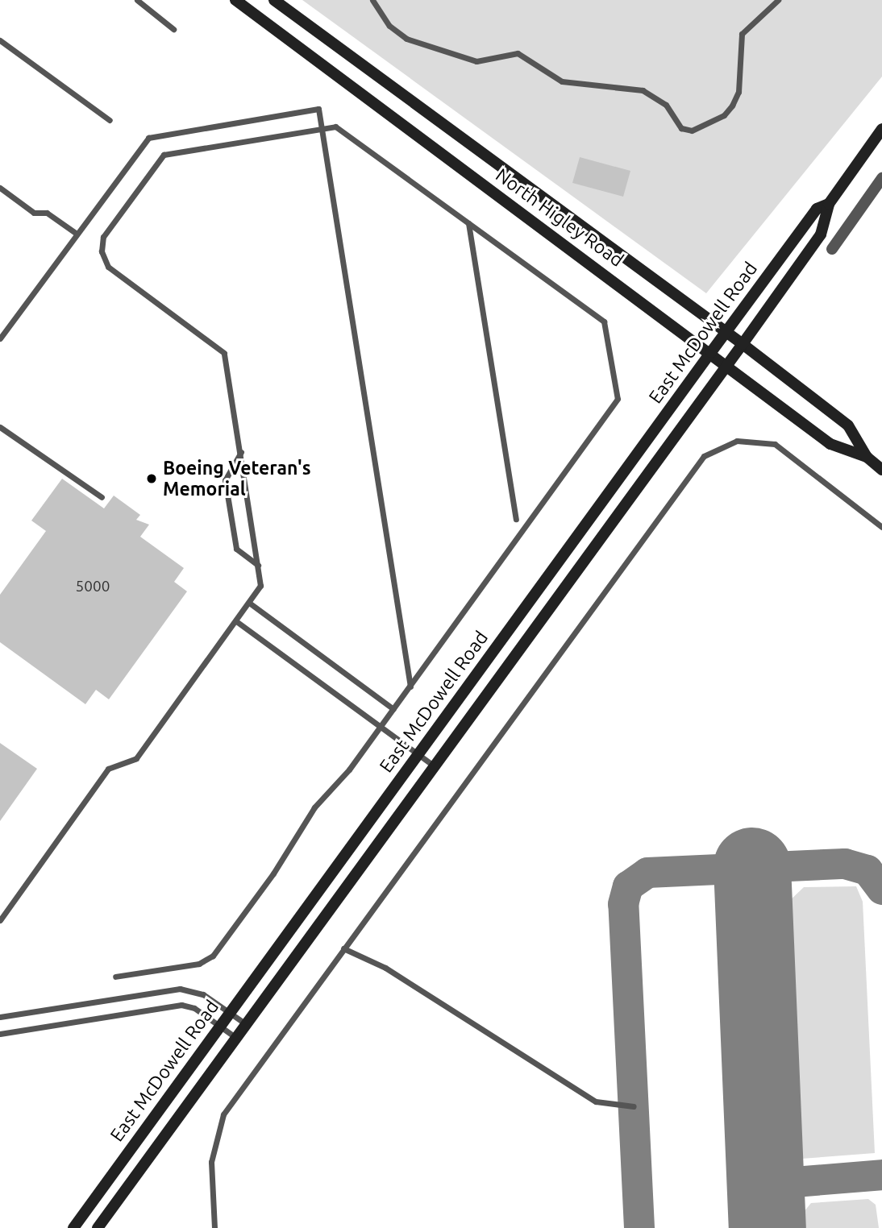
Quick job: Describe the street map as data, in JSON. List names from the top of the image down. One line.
{"streets":{"main road":["North Higley Road","East McDowell Road"]},"crossings":[["North Higley Road","East McDowell Road"]],"places":["Boeing Veteran's Memorial"],"house_numbers":["5000"]}
